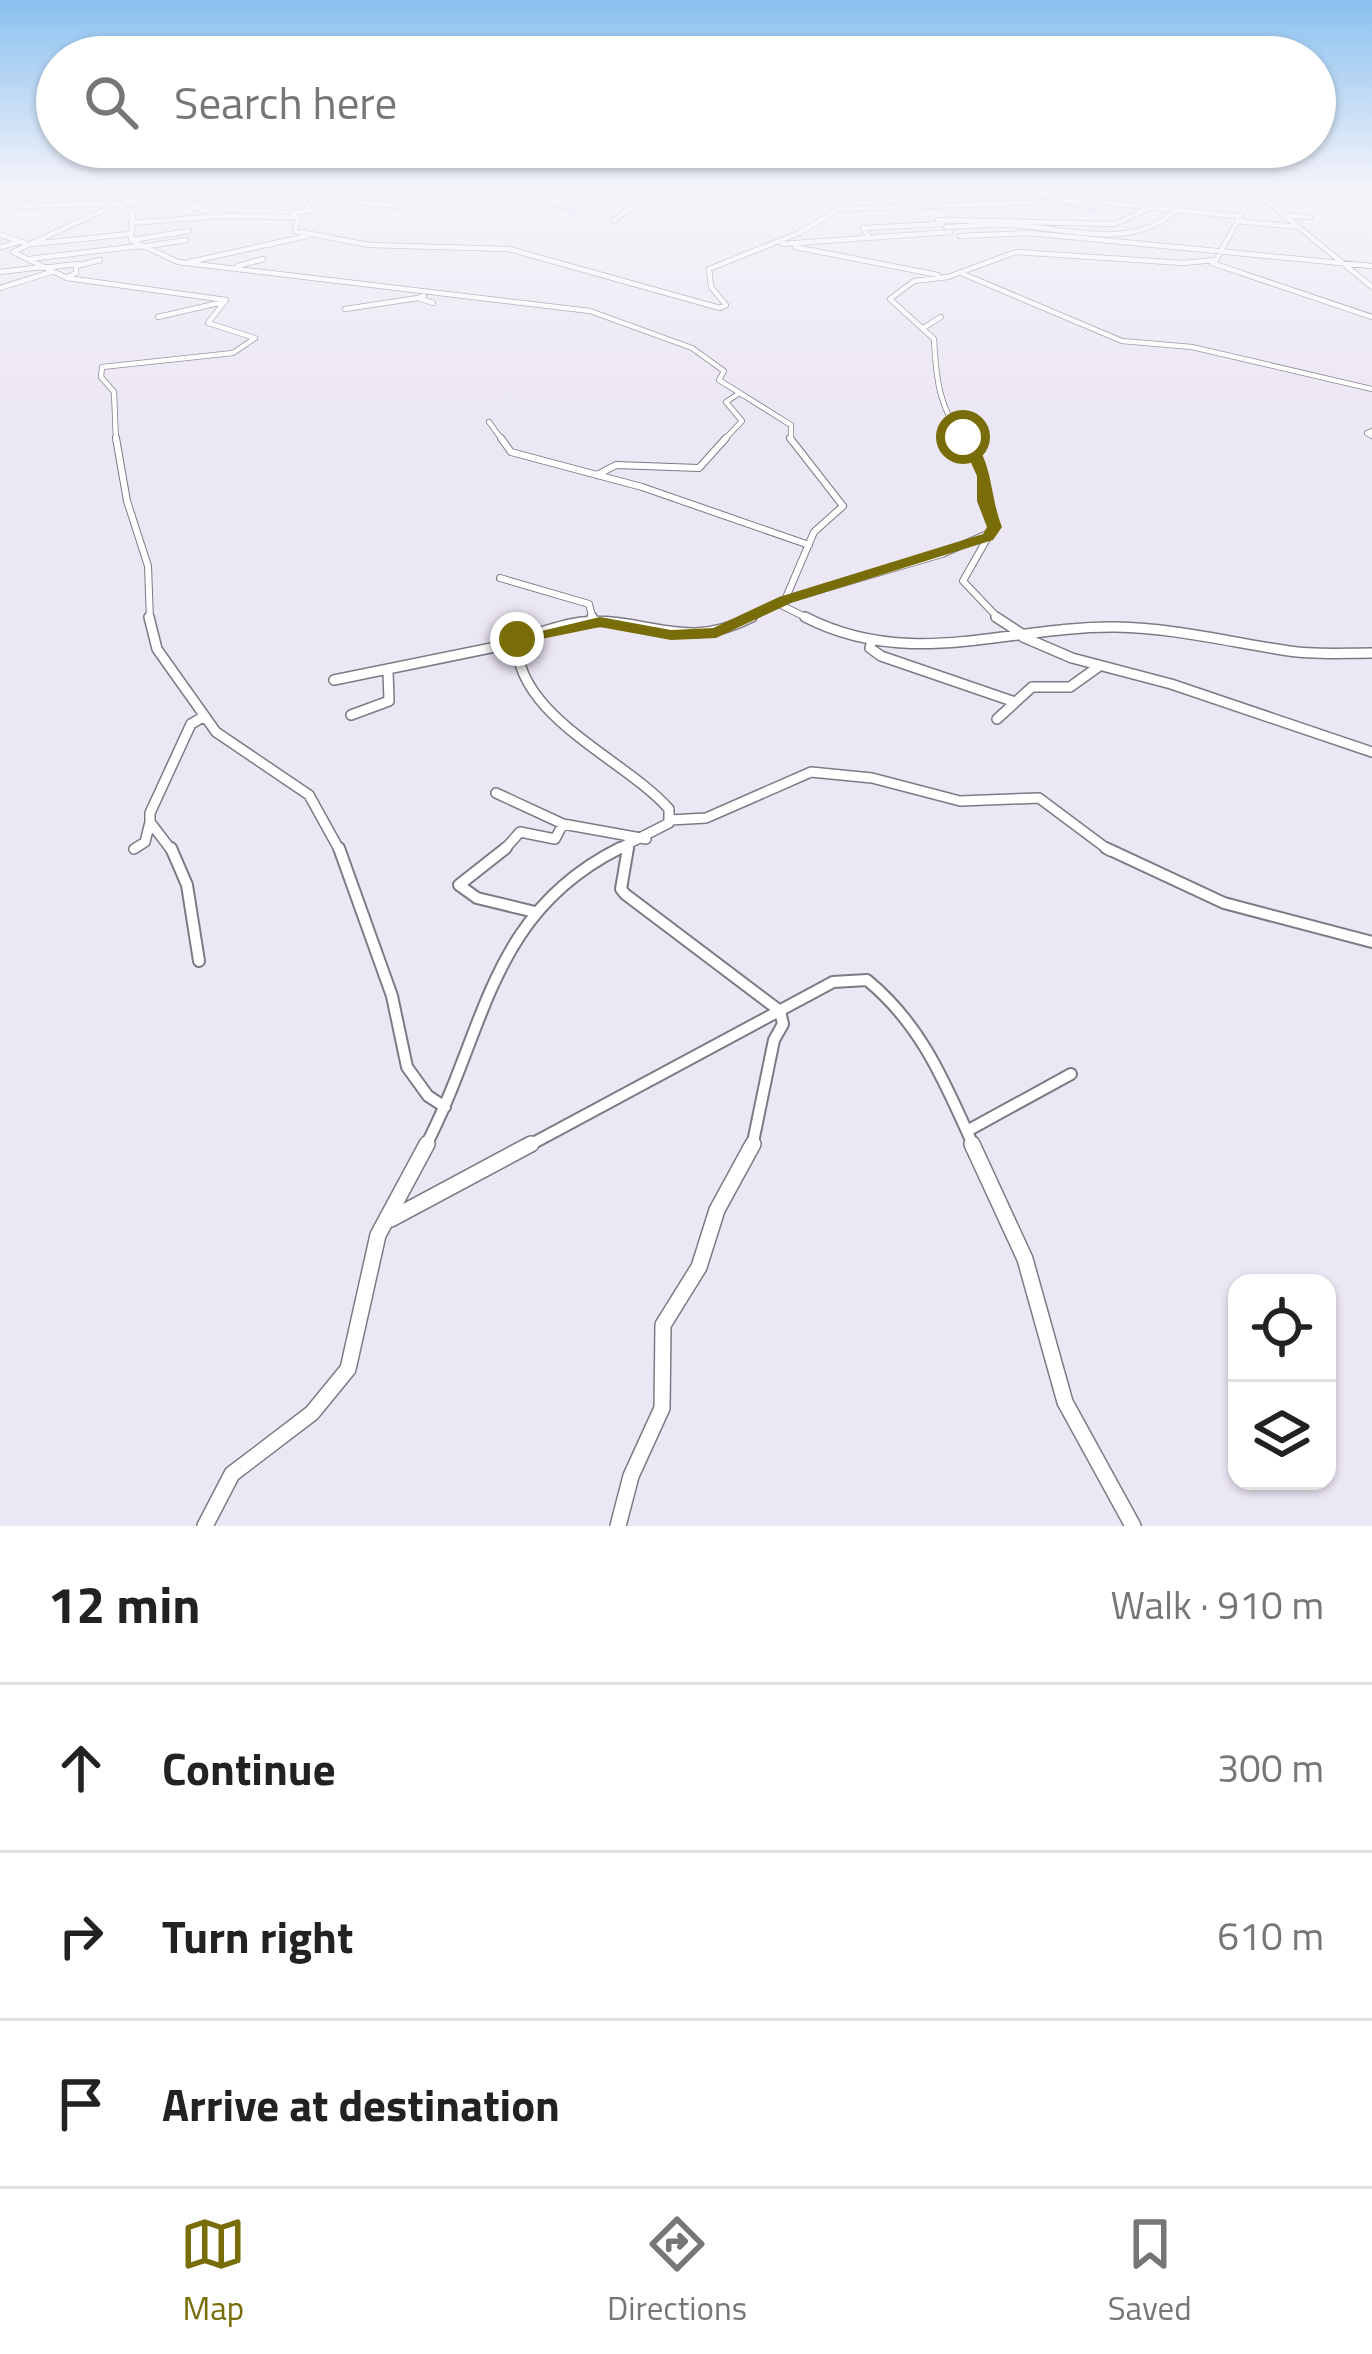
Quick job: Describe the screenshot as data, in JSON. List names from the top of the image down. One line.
{"page":{"search":"Search here","heading":["12 min","Walk · 910 m"],"list":[["Continue","300 m"],["Turn right","610 m"],"Arrive at destination"],"nav":["Map","Directions","Saved"]}}
